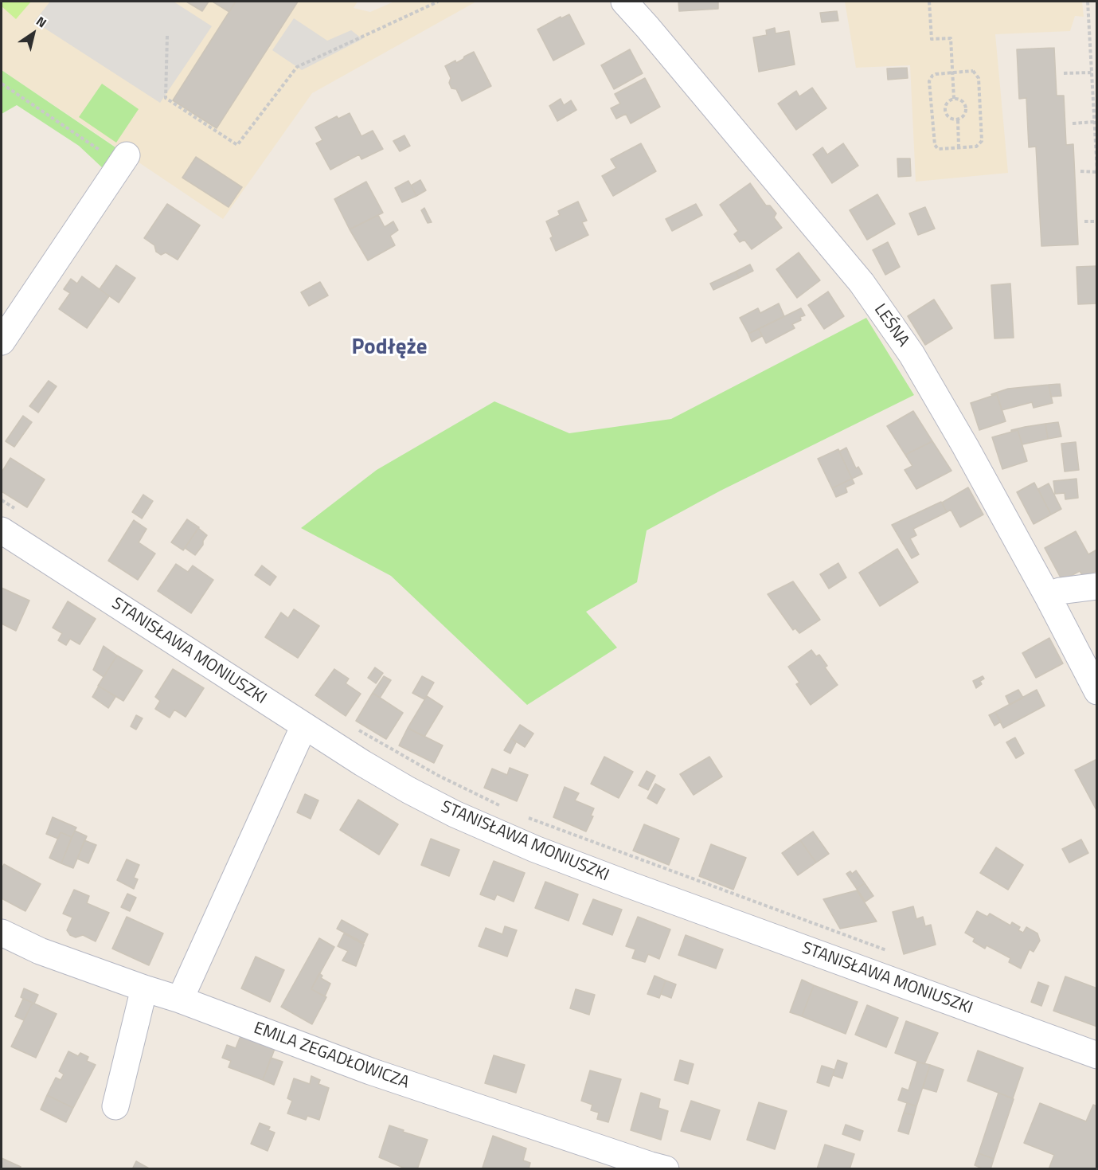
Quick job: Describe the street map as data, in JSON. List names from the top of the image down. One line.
{"streets":{"street":["LEŚNA","STANISŁAWA MONIUSZKI","EMILA ZEGADŁOWICZA"]},"districts":["Podłęże"],"north":"top right"}
